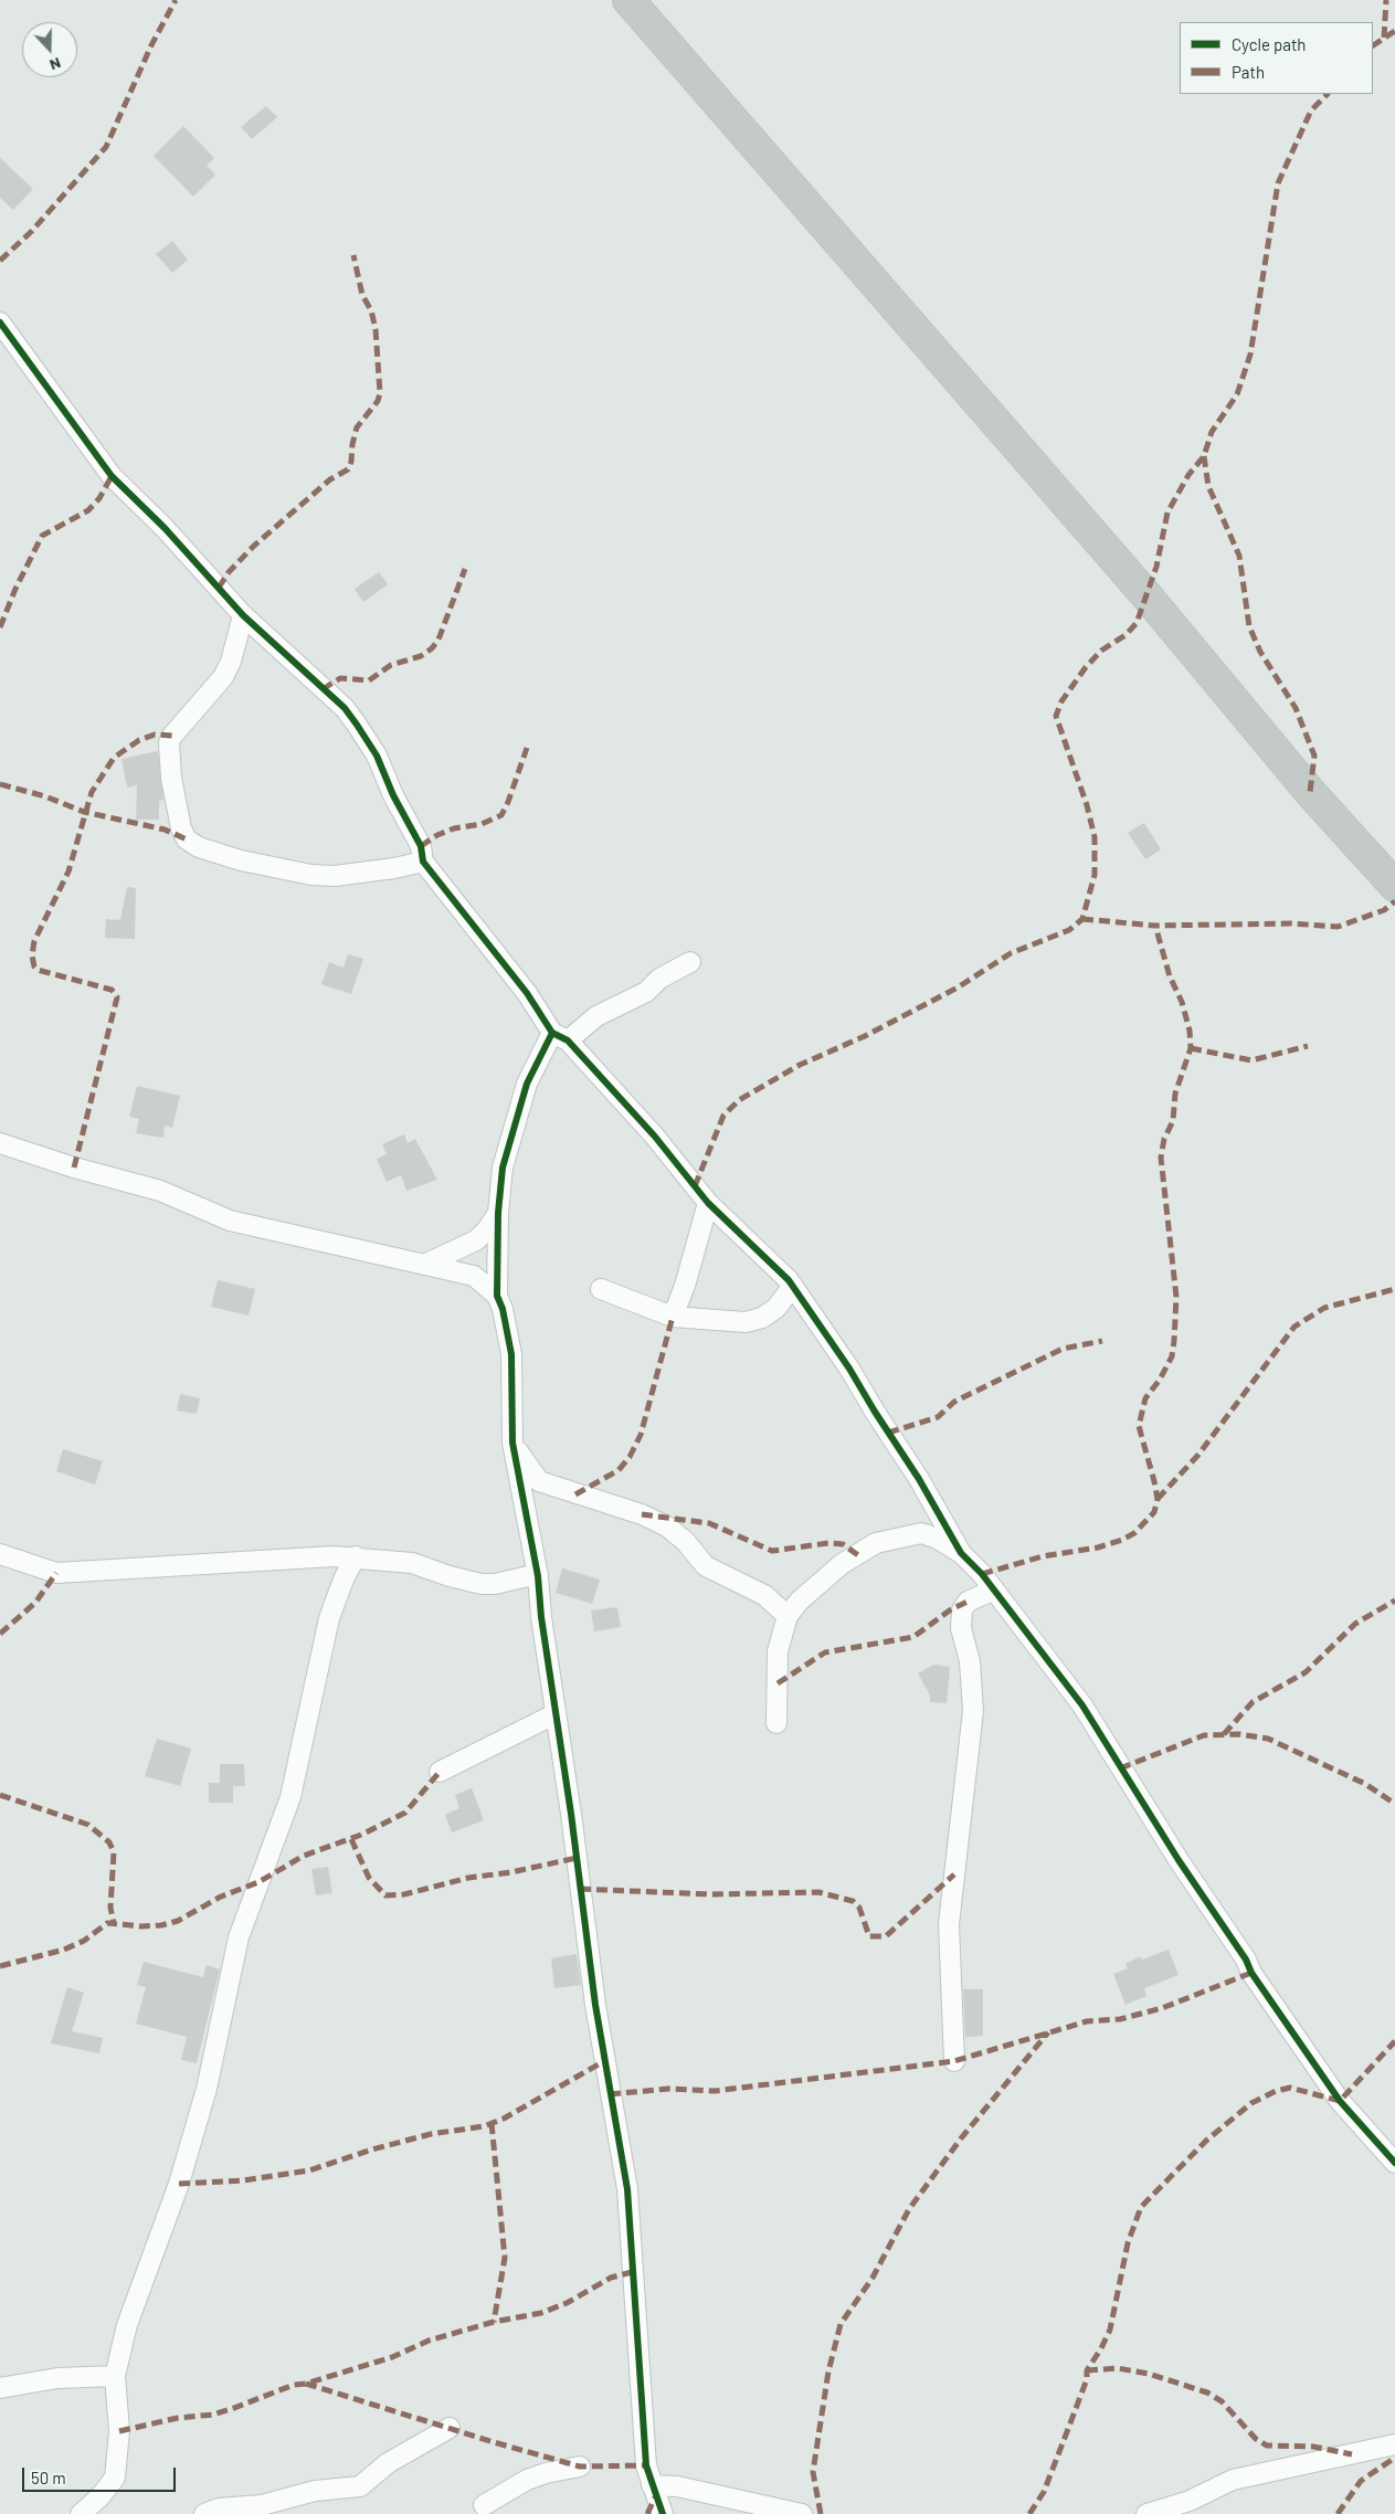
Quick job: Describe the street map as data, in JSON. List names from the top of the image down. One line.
{"legend":["Cycle path","Path"],"scale_bar":"50 m","north":"bottom"}
